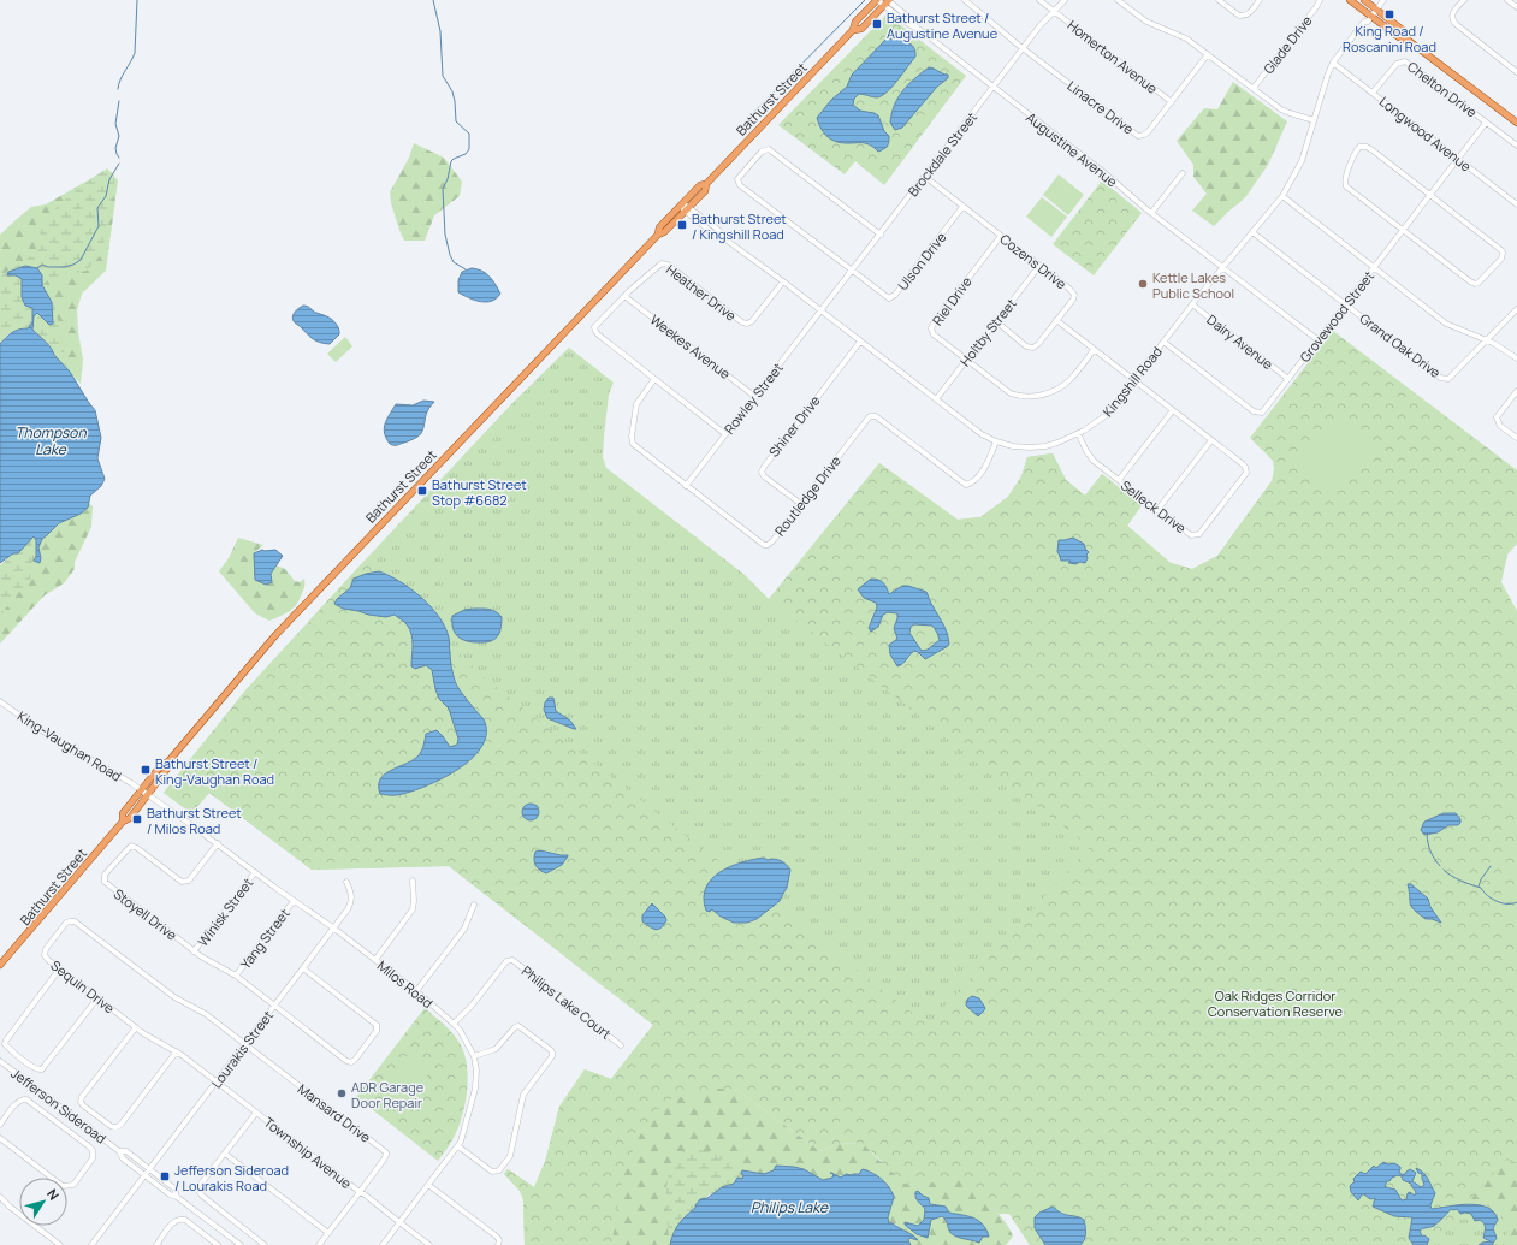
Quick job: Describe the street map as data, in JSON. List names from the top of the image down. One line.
{"streets":{"main road":["Bathurst Street"],"street":["Glade Drive","Homerton Avenue","Chelton Drive","Linacre Drive","Longwood Avenue","Augustine Avenue","Brockdale Street","Ulson Drive","Cozens Drive","Heather Drive","Riel Drive","Grovewood Street","Holtby Street","Dairy Avenue","Grand Oak Drive","Weekes Avenue","Kingshill Road","Rowley Street","Shiner Drive","Routledge Drive","Selleck Drive","King-Vaughan Road","Winisk Street","Stoyell Drive","Yang Street","Milos Road","Sequin Drive","Philips Lake Court","Lourakis Street","Jefferson Sideroad","Mansard Drive","Township Avenue"]},"crossings":[["Homerton Avenue","Linacre Drive"],["Homerton Avenue","Brockdale Street"],["Chelton Drive","Longwood Avenue"],["Chelton Drive","Grovewood Street"],["Bathurst Street","Augustine Avenue"],["Bathurst Street","Kingshill Road"],["Bathurst Street","King-Vaughan Road"],["Bathurst Street","Milos Road"],["Linacre Drive","Brockdale Street"],["Longwood Avenue","Grovewood Street"],["Longwood Avenue","Kingshill Road"],["Augustine Avenue","Brockdale Street"],["Augustine Avenue","Grovewood Street"],["Augustine Avenue","Kingshill Road"],["Brockdale Street","Ulson Drive"],["Brockdale Street","Cozens Drive"],["Brockdale Street","Kingshill Road"],["Brockdale Street","Rowley Street"],["Ulson Drive","Cozens Drive"],["Cozens Drive","Riel Drive"],["Cozens Drive","Holtby Street"],["Cozens Drive","Selleck Drive"],["Heather Drive","Weekes Avenue"],["Heather Drive","Kingshill Road"],["Heather Drive","Rowley Street"],["Heather Drive","Routledge Drive"],["Riel Drive","Holtby Street"],["Grovewood Street","Dairy Avenue"],["Grovewood Street","Grand Oak Drive"],["Grovewood Street","Kingshill Road"],["Holtby Street","Kingshill Road"],["Dairy Avenue","Kingshill Road"],["Grand Oak Drive","Kingshill Road"],["Weekes Avenue","Rowley Street"],["Kingshill Road","Rowley Street"],["Kingshill Road","Shiner Drive"],["Kingshill Road","Routledge Drive"],["Kingshill Road","Selleck Drive"],["Rowley Street","Routledge Drive"],["Shiner Drive","Routledge Drive"],["King-Vaughan Road","Milos Road"],["Winisk Street","Stoyell Drive"],["Winisk Street","Milos Road"],["Stoyell Drive","Yang Street"],["Stoyell Drive","Milos Road"],["Stoyell Drive","Lourakis Street"],["Yang Street","Milos Road"],["Milos Road","Philips Lake Court"],["Milos Road","Lourakis Street"],["Milos Road","Township Avenue"],["Sequin Drive","Lourakis Street"],["Sequin Drive","Mansard Drive"],["Sequin Drive","Township Avenue"],["Lourakis Street","Jefferson Sideroad"],["Lourakis Street","Mansard Drive"],["Lourakis Street","Township Avenue"],["Mansard Drive","Township Avenue"]],"water":["Thompson Lake","Philips Lake"],"parks":["Oak Ridges Corridor Conservation Reserve"],"places":{"transit":["King Road / Roscanini Road","Bathurst Street / Augustine Avenue","Bathurst Street / Kingshill Road","Bathurst Street Stop #6682","Bathurst Street / King-Vaughan Road","Bathurst Street / Milos Road","Jefferson Sideroad / Lourakis Road"],"other":["Kettle Lakes Public School","ADR Garage Door Repair"]},"north":"top right"}
